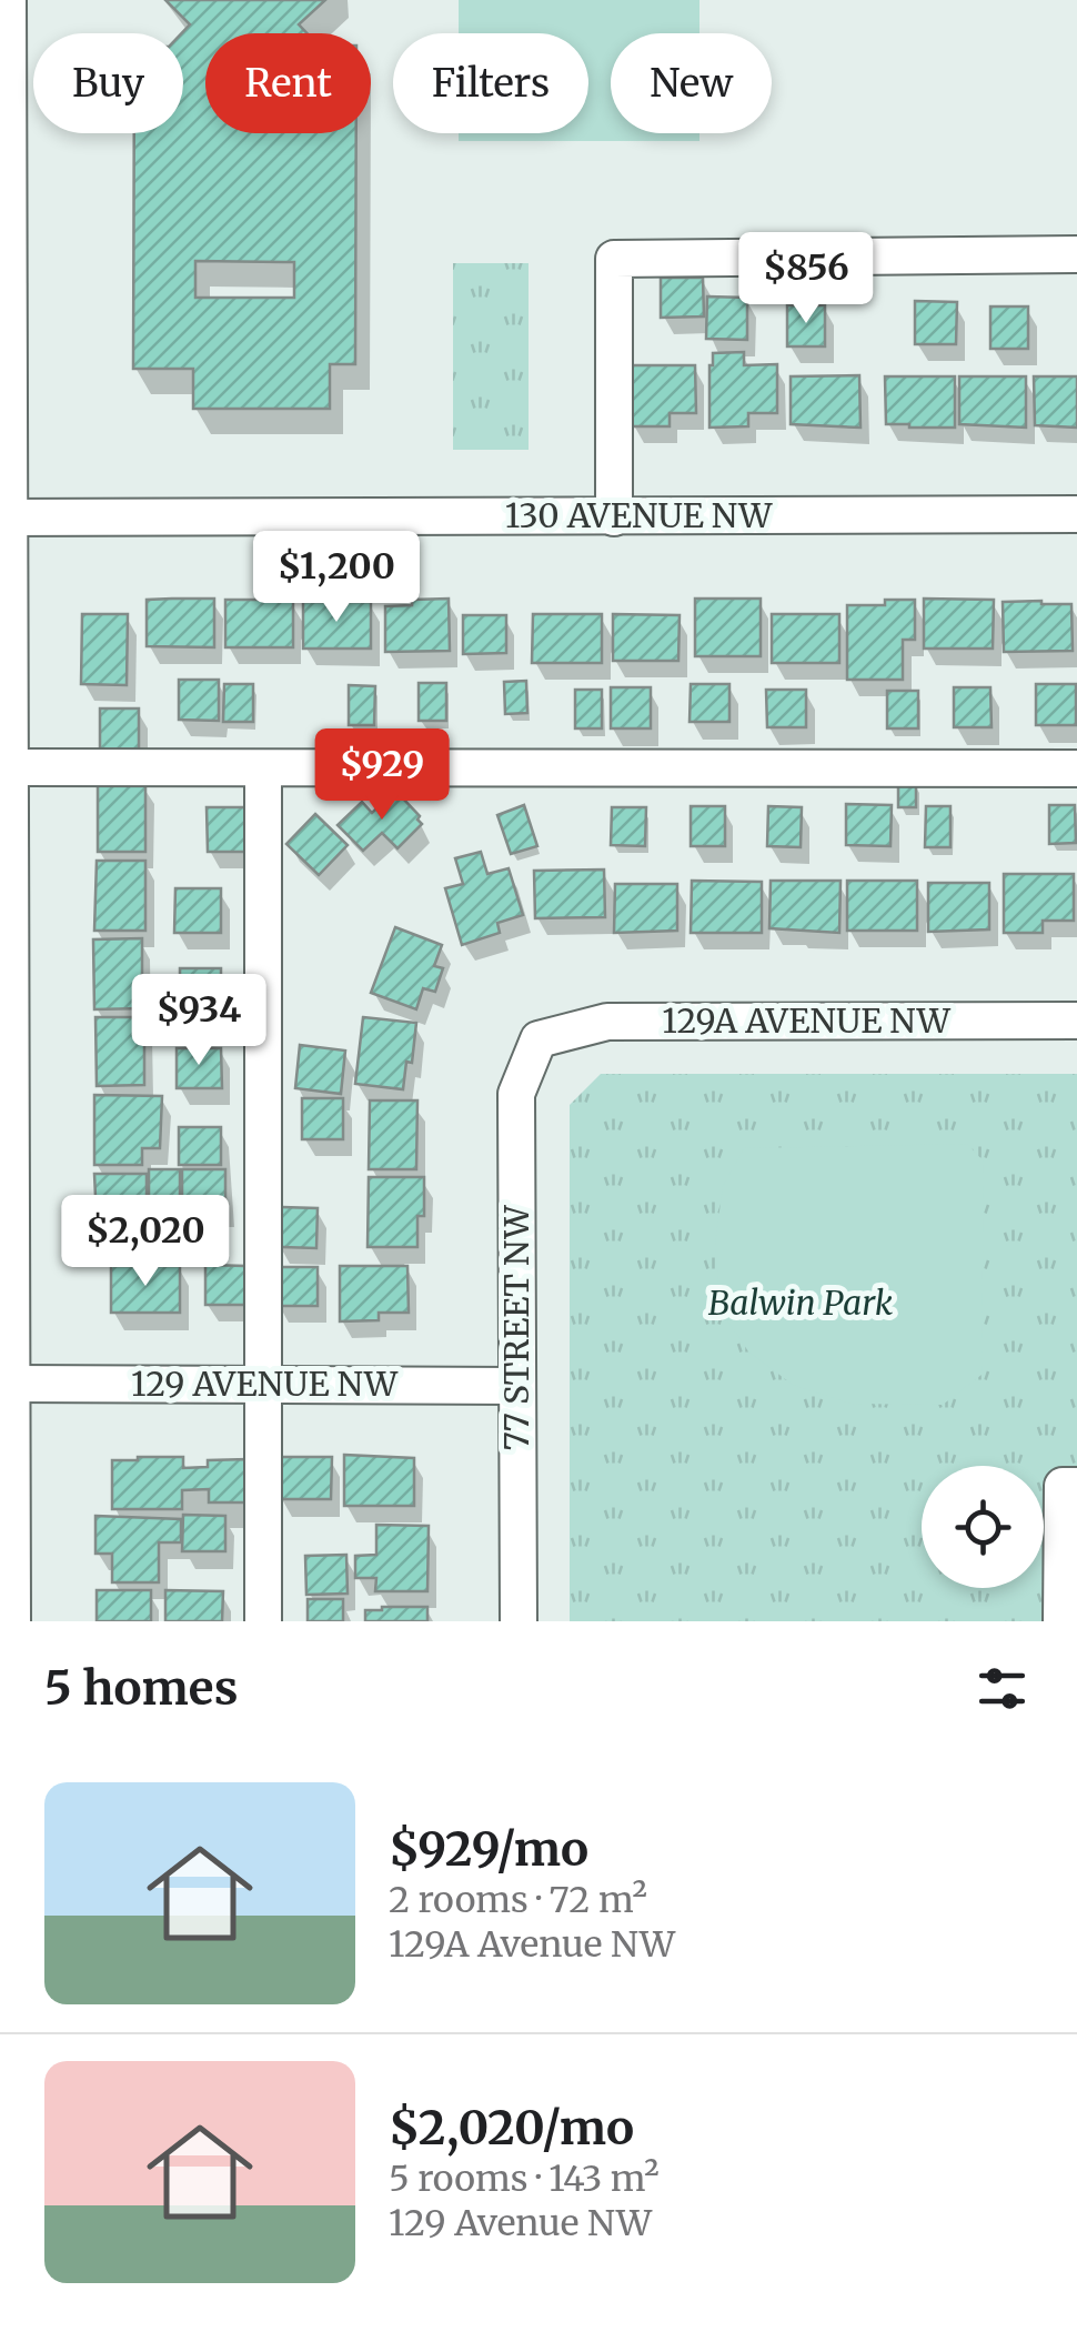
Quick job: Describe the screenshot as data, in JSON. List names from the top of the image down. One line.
{"streets":{"street":["130 AVENUE NW","129A AVENUE NW","77 STREET NW","129 AVENUE NW"]},"crossings":[["129A AVENUE NW","77 STREET NW"],["77 STREET NW","129 AVENUE NW"]],"parks":["Balwin Park"],"page":{"chip":["Buy","Rent","Filters","New"],"price":["$856","$1,200","$929","$934","$2,020"],"heading":"5 homes","list":[{"name":"$929/mo","note":"2 rooms · 72 m² · 129A Avenue NW"},{"name":"$2,020/mo","note":"5 rooms · 143 m² · 129 Avenue NW"}]}}
